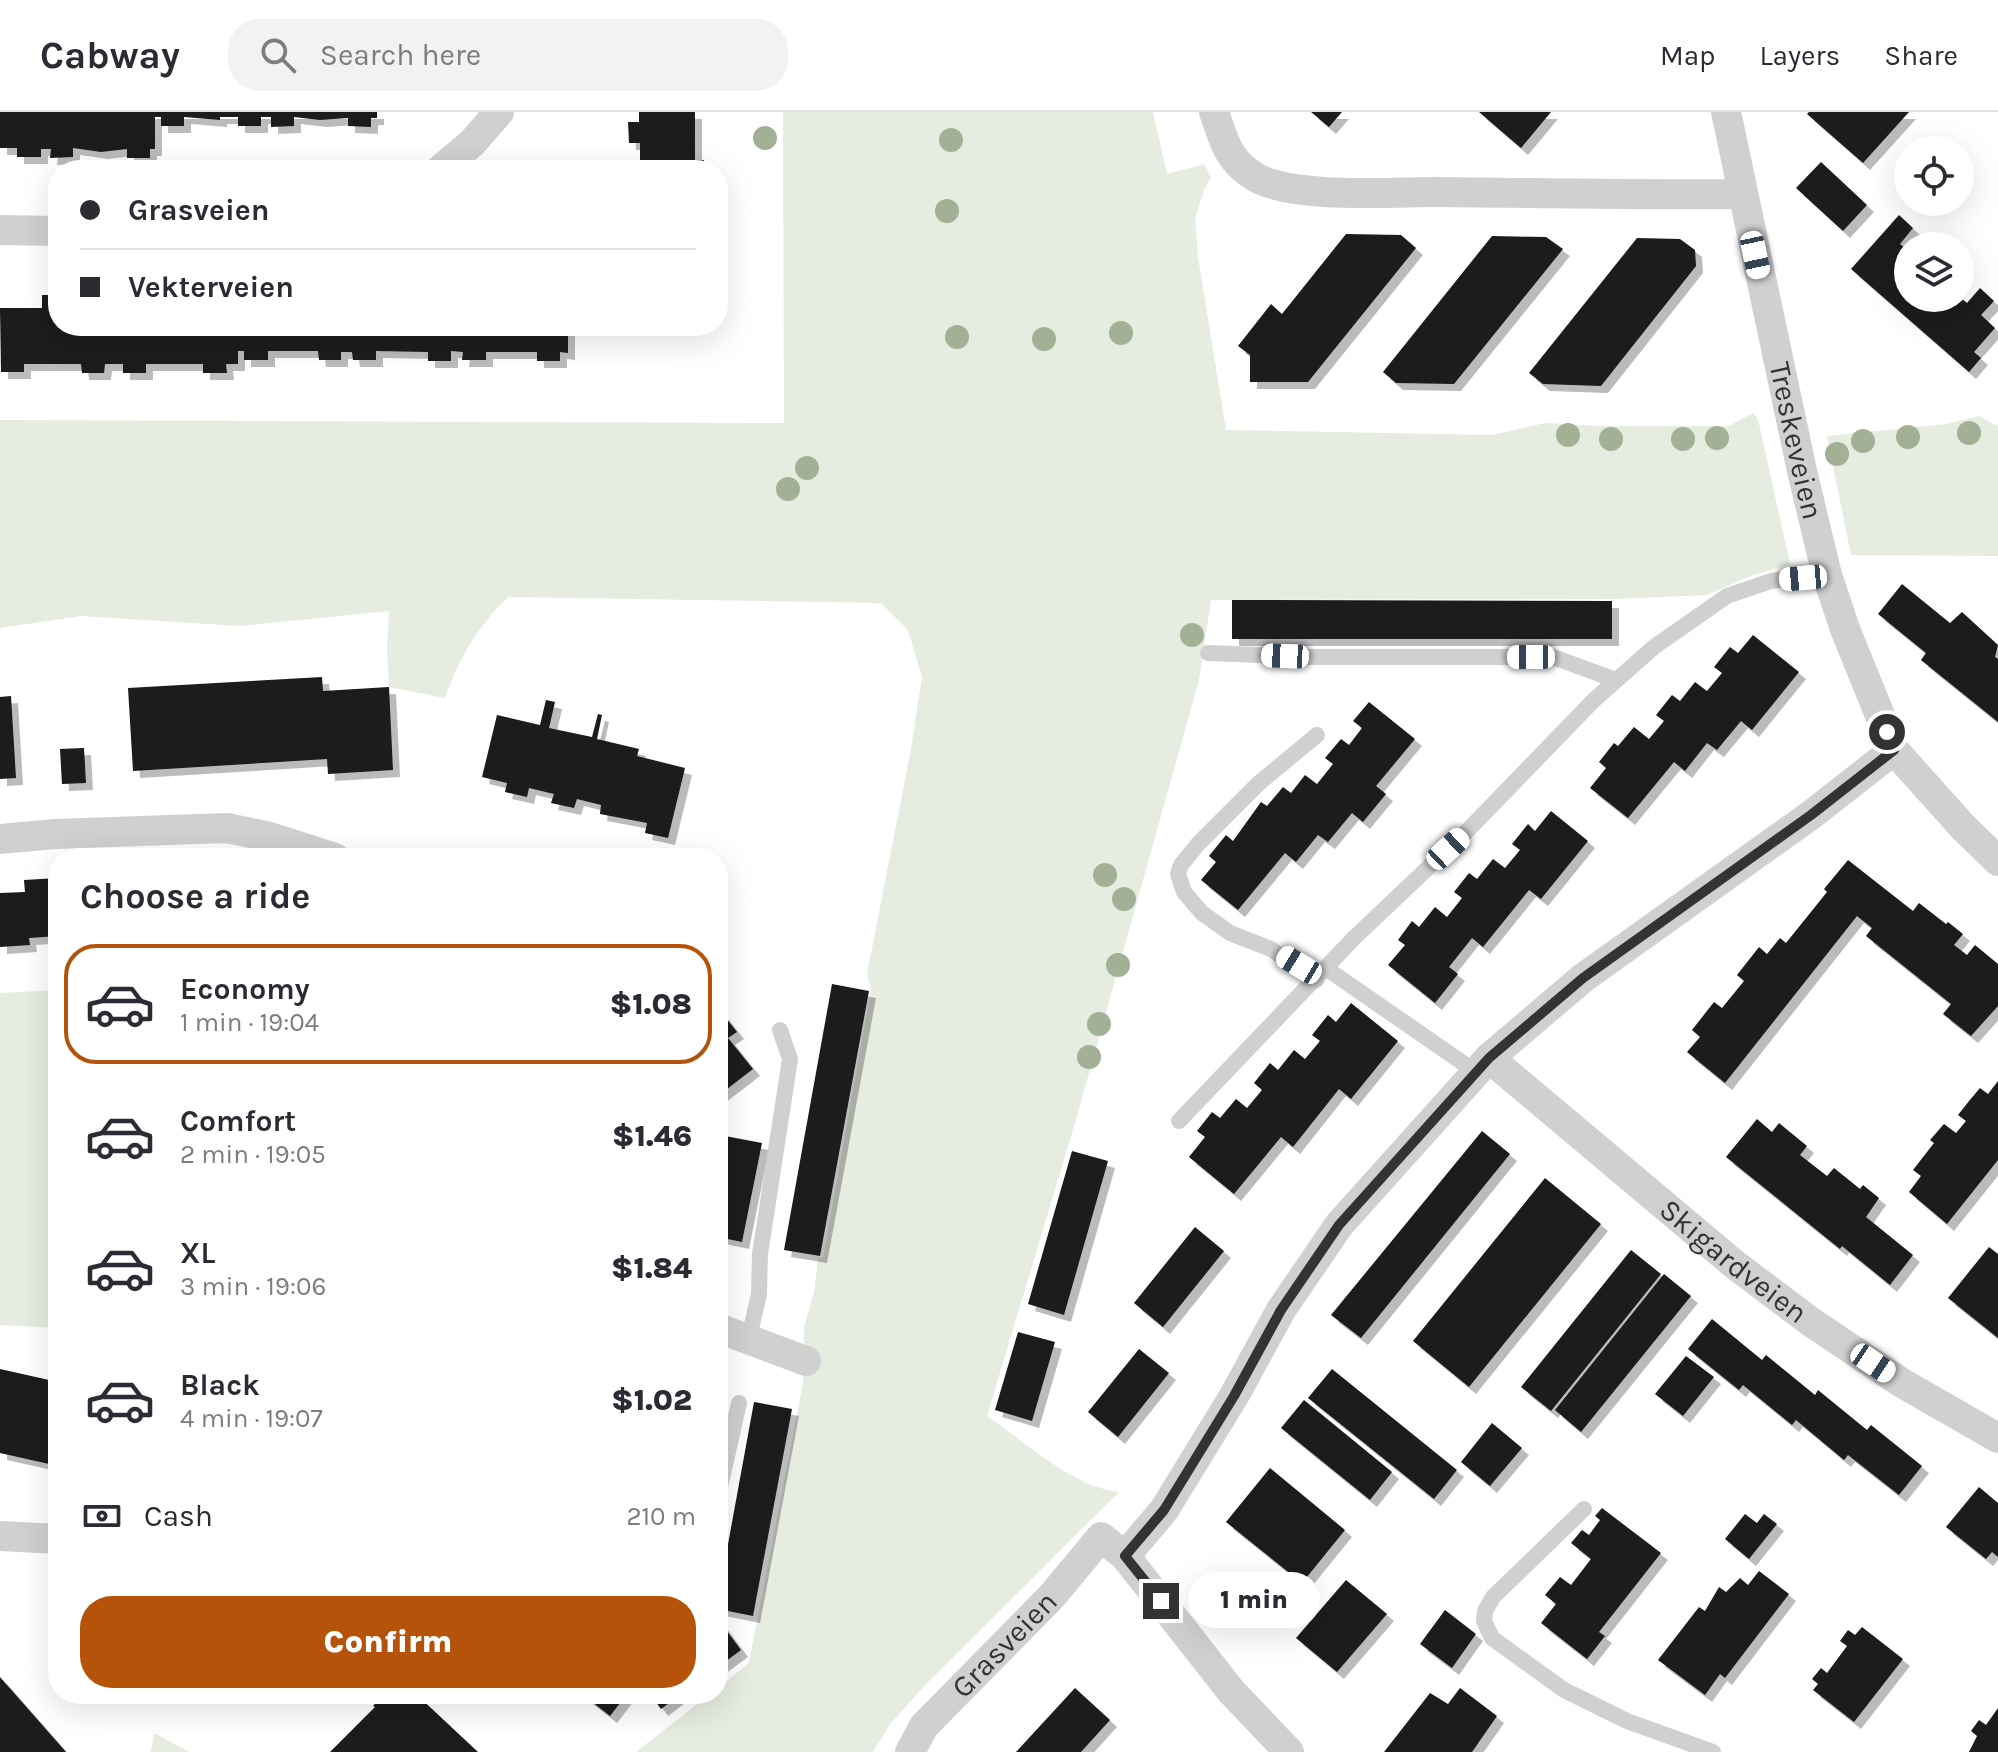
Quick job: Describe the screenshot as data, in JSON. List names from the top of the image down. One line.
{"streets":{"street":["Treskeveien","Skigardveien","Grasveien"]},"page":{"header":"Cabway","search":"Search here","nav":["Map","Layers","Share"],"banner":["Grasveien","Vekterveien"],"heading":"Choose a ride","list":[{"name":"Economy","note":"1 min · 19:04","value":"$1.08"},{"name":"Comfort","note":"2 min · 19:05","value":"$1.46"},{"name":"XL","note":"3 min · 19:06","value":"$1.84"},{"name":"Black","note":"4 min · 19:07","value":"$1.02"}],"pay":["Cash","210 m"],"bubble":"1 min","buttons":"Confirm"}}
